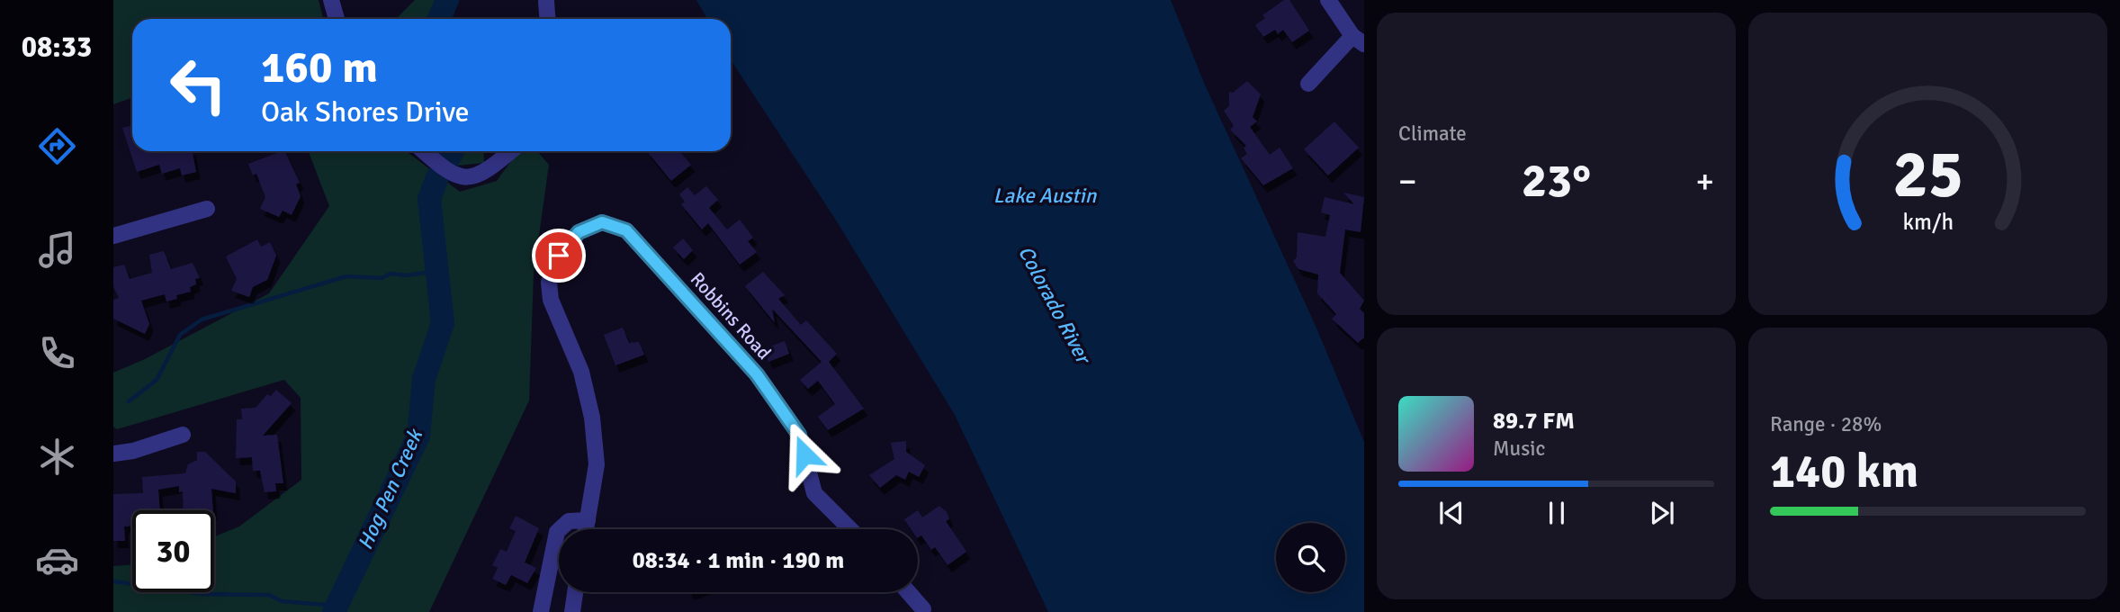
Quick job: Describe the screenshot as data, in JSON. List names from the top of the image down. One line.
{"streets":{"street":["Robbins Road"]},"water":["Lake Austin","Colorado River","Hog Pen Creek"],"page":{"tabs":"08:33","tile":["Climate",["Range · 28%","140 km"]],"turn":["160 m","Oak Shores Drive"],"heat":["−","23°","+"],"song":["89.7 FM","Music"],"limit":"30","trip":"08:34 · 1 min · 190 m","gauge":["25","km/h"]}}
